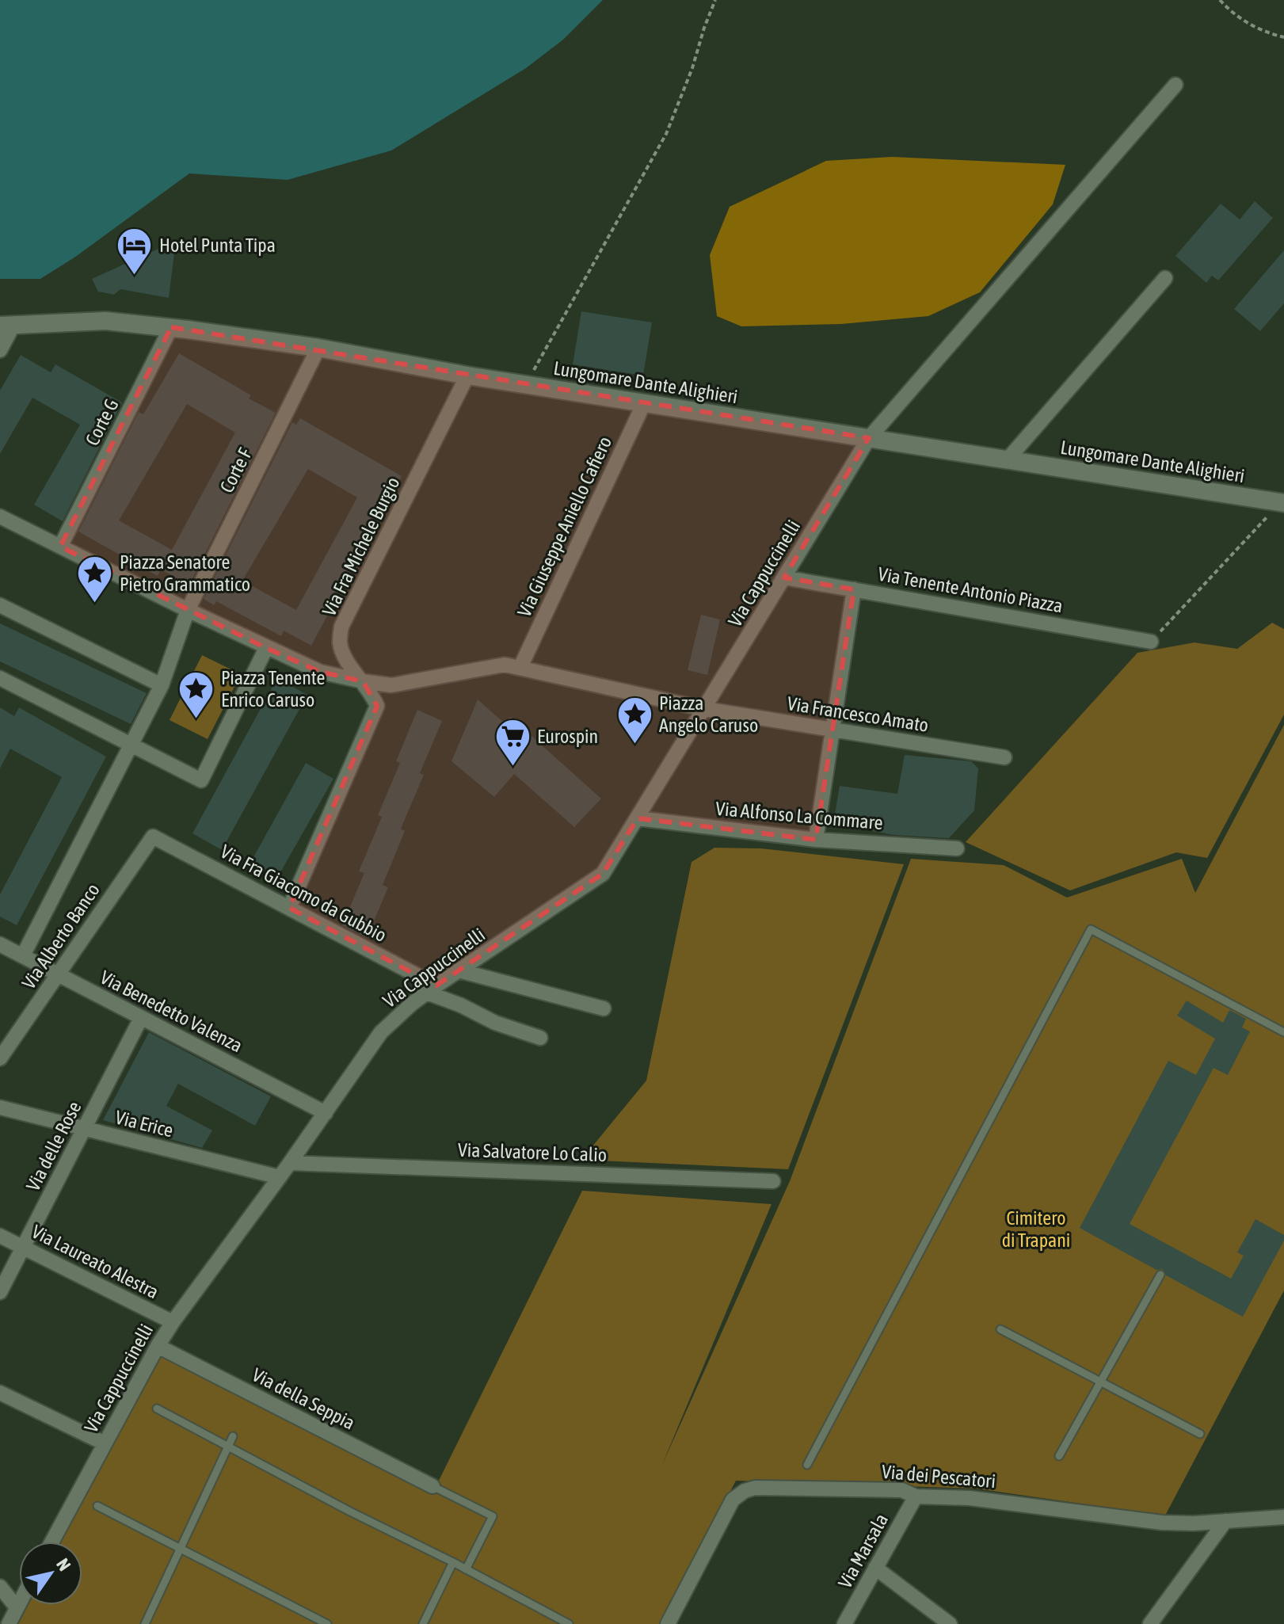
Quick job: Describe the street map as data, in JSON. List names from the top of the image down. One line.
{"streets":{"main road":["Lungomare Dante Alighieri"],"street":["Corte G","Corte F","Via Giuseppe Aniello Cafiero","Via Fra Michele Burgio","Via Cappuccinelli","Via Tenente Antonio Piazza","Via Francesco Amato","Via Alfonso La Commare","Via Fra Giacomo da Gubbio","Via Alberto Banco","Via Benedetto Valenza","Via Erice","Via delle Rose","Via Salvatore Lo Calio","Via Laureato Alestra","Via della Seppia","Via dei Pescatori","Via Marsala"]},"crossings":[["Lungomare Dante Alighieri","Corte G"],["Lungomare Dante Alighieri","Corte F"],["Lungomare Dante Alighieri","Via Giuseppe Aniello Cafiero"],["Lungomare Dante Alighieri","Via Fra Michele Burgio"],["Lungomare Dante Alighieri","Via Cappuccinelli"],["Corte F","Via Benedetto Valenza"],["Via Giuseppe Aniello Cafiero","Via Francesco Amato"],["Via Fra Michele Burgio","Via Fra Giacomo da Gubbio"],["Via Cappuccinelli","Via Tenente Antonio Piazza"],["Via Cappuccinelli","Via Francesco Amato"],["Via Cappuccinelli","Via Alfonso La Commare"],["Via Cappuccinelli","Via Fra Giacomo da Gubbio"],["Via Cappuccinelli","Via Benedetto Valenza"],["Via Cappuccinelli","Via Erice"],["Via Cappuccinelli","Via Salvatore Lo Calio"],["Via Cappuccinelli","Via Laureato Alestra"],["Via Cappuccinelli","Via della Seppia"],["Via Fra Giacomo da Gubbio","Via Alberto Banco"],["Via Alberto Banco","Via Benedetto Valenza"],["Via Benedetto Valenza","Via delle Rose"],["Via Erice","Via delle Rose"],["Via delle Rose","Via Laureato Alestra"],["Via dei Pescatori","Via Marsala"]],"parks":["Cimitero di Trapani"],"places":{"hotel":["Hotel Punta Tipa"],"place":["Piazza Senatore Pietro Grammatico","Piazza Tenente Enrico Caruso","Piazza Angelo Caruso"],"supermarket":["Eurospin"]},"north":"top right"}
